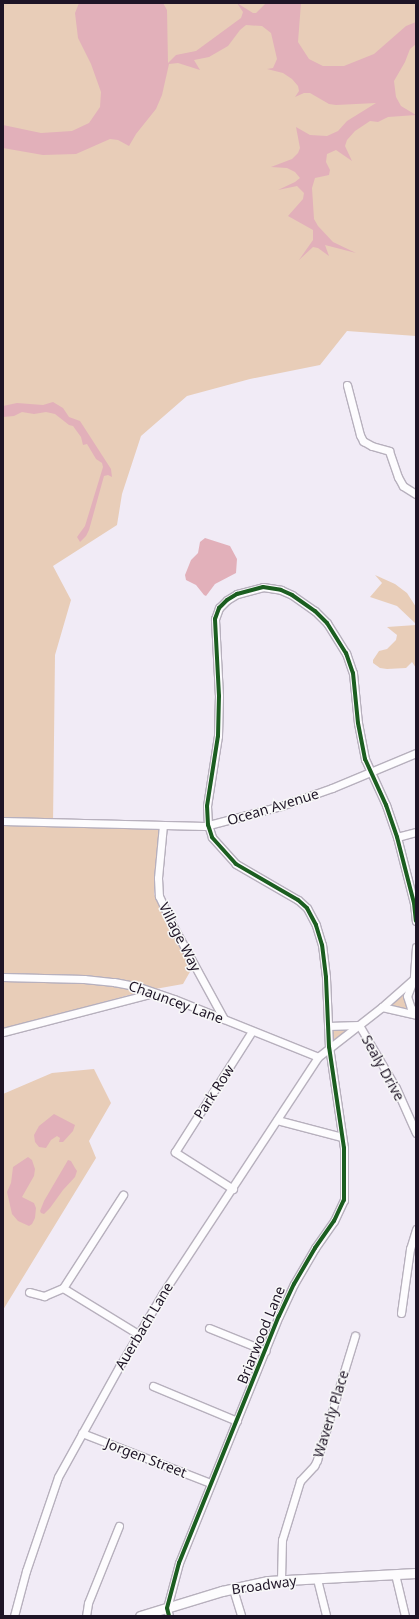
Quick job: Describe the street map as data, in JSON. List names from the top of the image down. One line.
{"streets":{"main road":["Broadway"],"street":["Ocean Avenue","Village Way","Chauncey Lane","Sealy Drive","Park Row","Auerbach Lane","Briarwood Lane","Waverly Place","Jorgen Street"]},"crossings":[["Ocean Avenue","Village Way"],["Ocean Avenue","Briarwood Lane"],["Village Way","Chauncey Lane"],["Chauncey Lane","Park Row"],["Chauncey Lane","Auerbach Lane"],["Sealy Drive","Auerbach Lane"],["Park Row","Auerbach Lane"],["Auerbach Lane","Briarwood Lane"],["Auerbach Lane","Jorgen Street"],["Briarwood Lane","Jorgen Street"],["Briarwood Lane","Broadway"],["Waverly Place","Broadway"]]}
